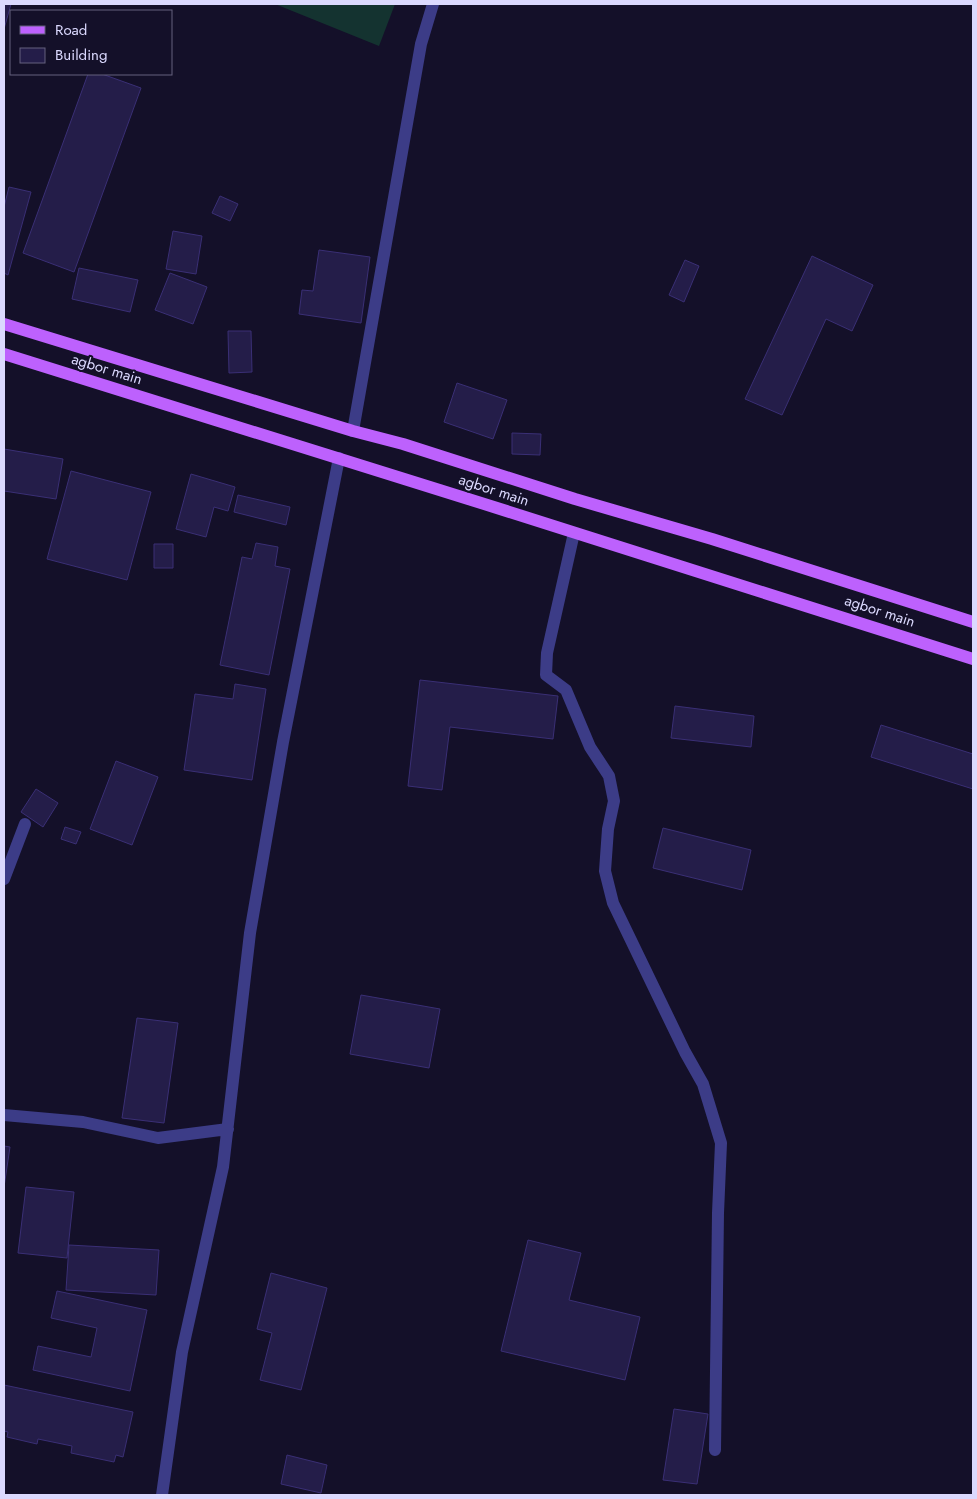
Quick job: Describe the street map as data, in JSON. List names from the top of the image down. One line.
{"streets":{"main road":["agbor main"]},"legend":["Road","Building"]}
